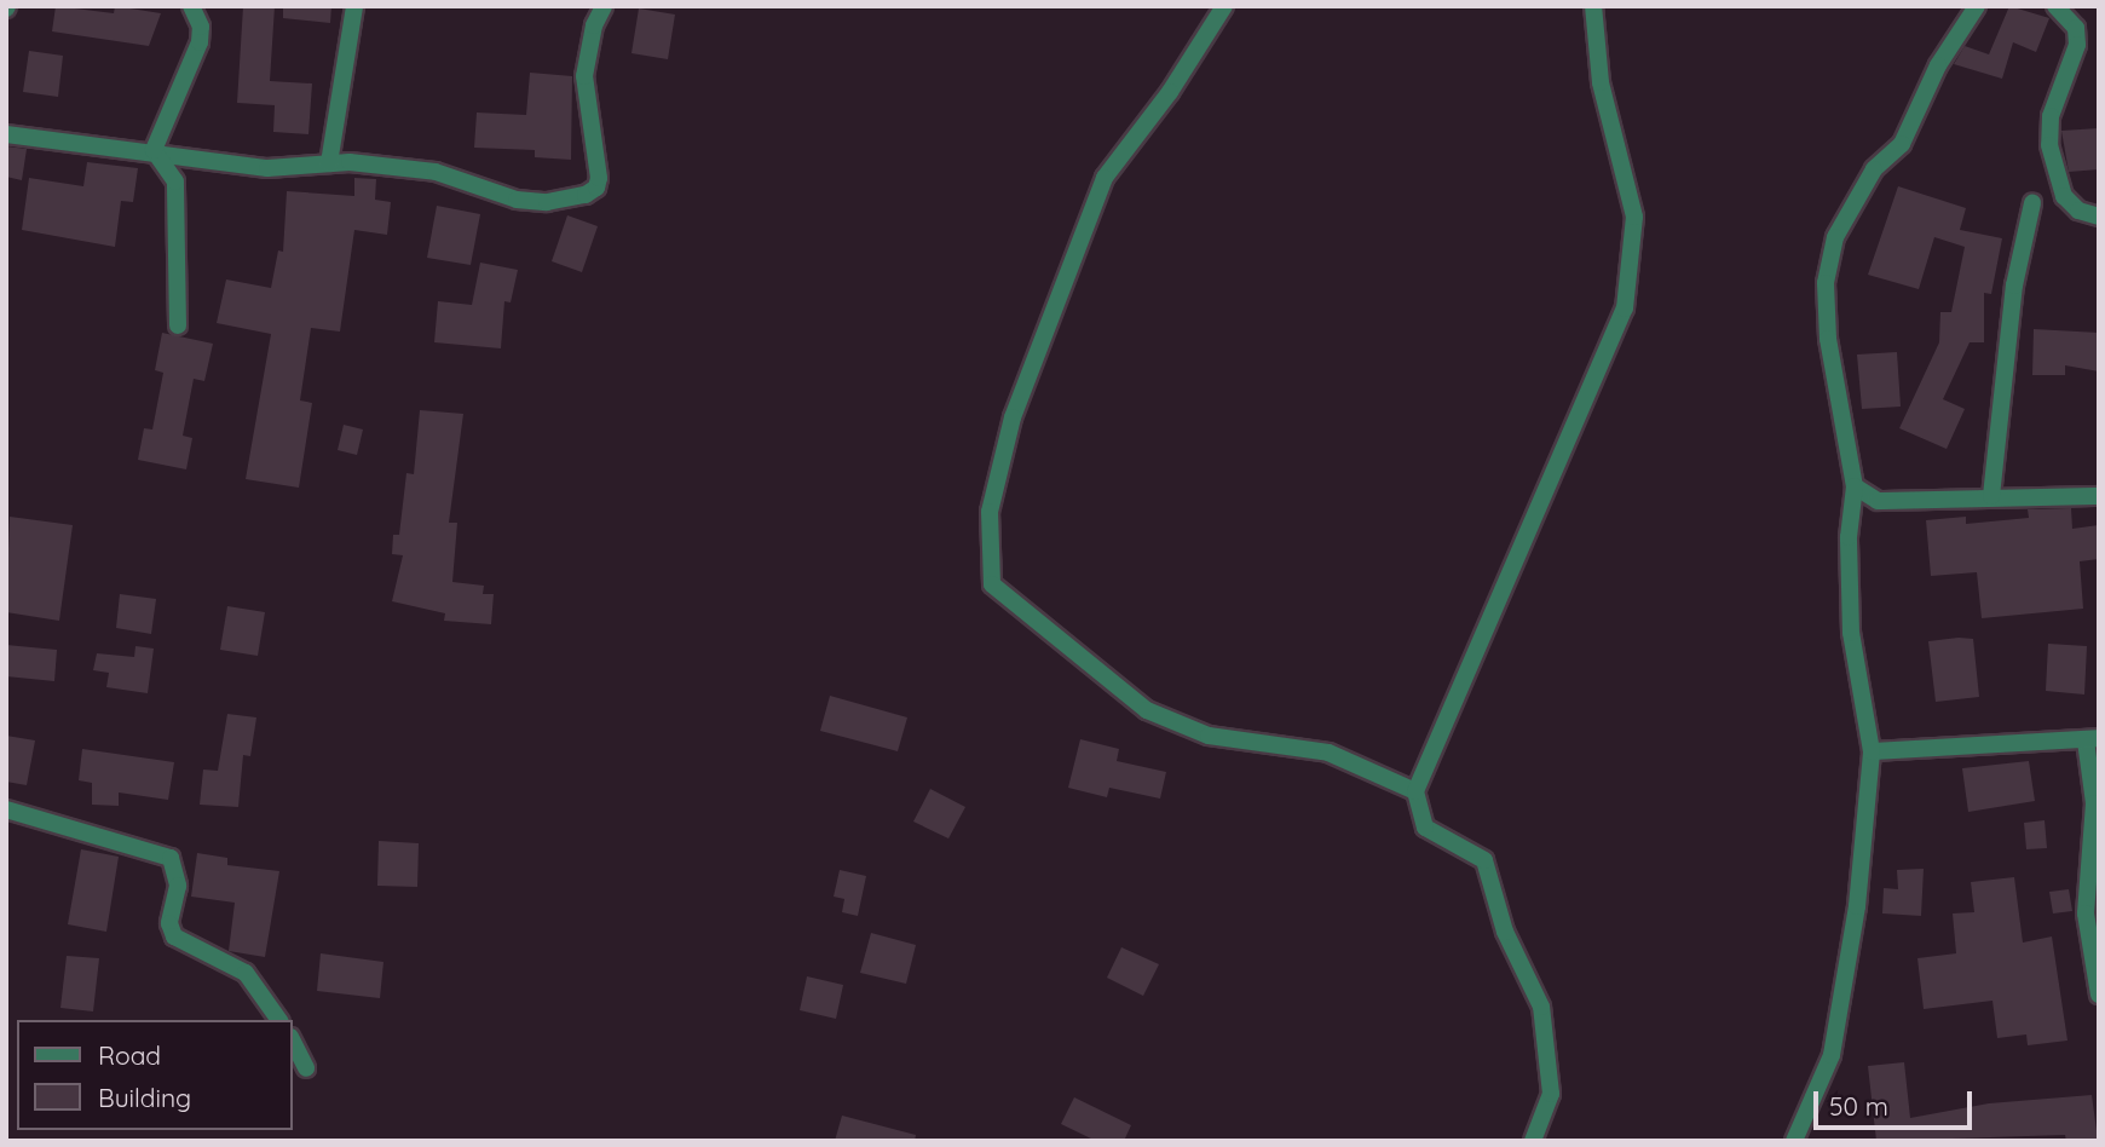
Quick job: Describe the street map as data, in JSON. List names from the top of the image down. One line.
{"legend":["Road","Building"],"scale_bar":"50 m"}
